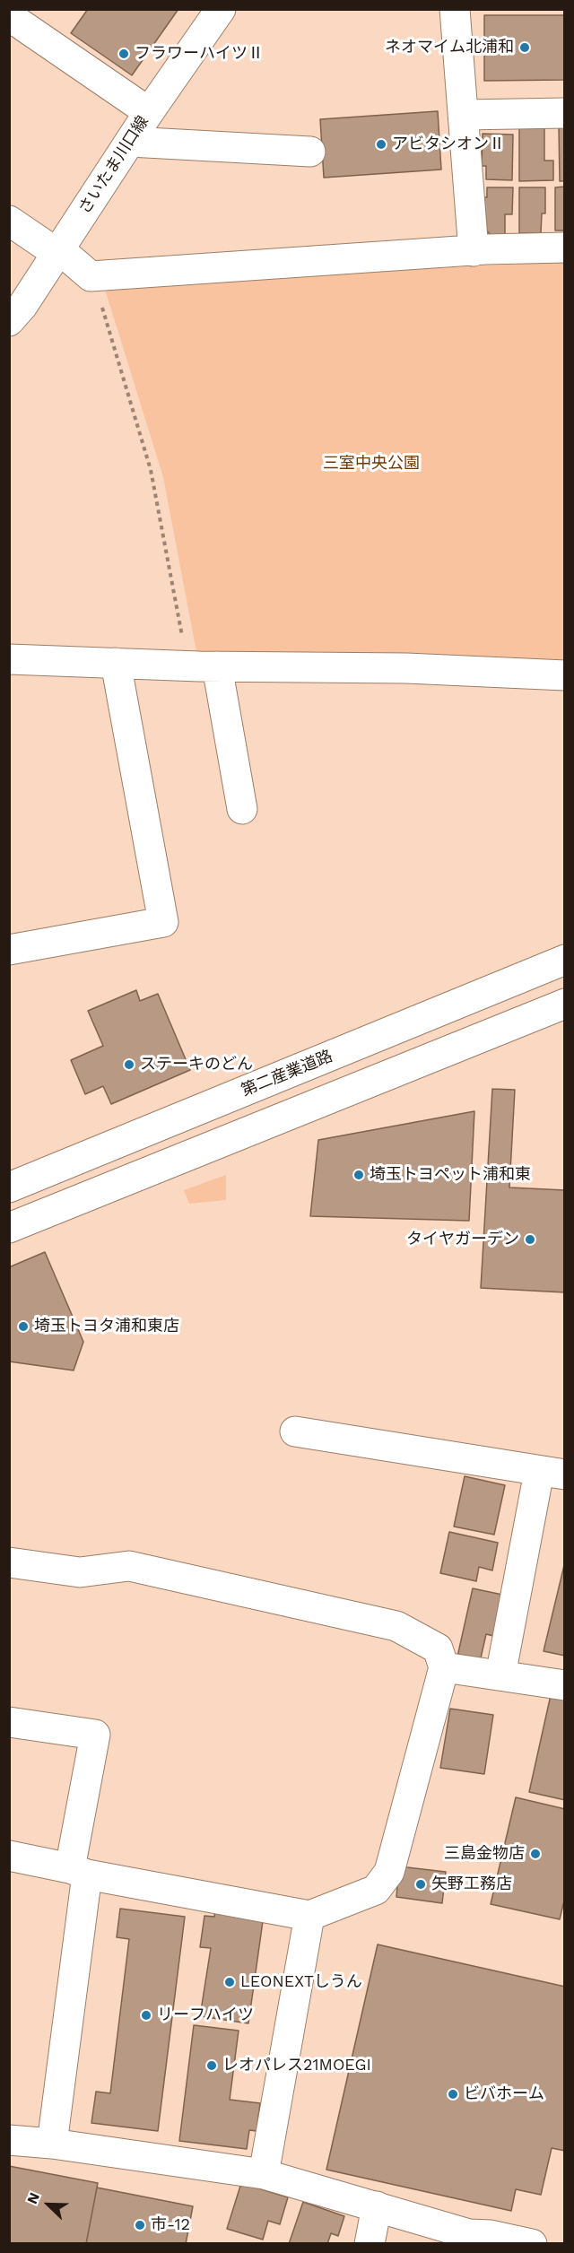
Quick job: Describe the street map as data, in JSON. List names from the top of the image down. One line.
{"streets":{"street":["さいたま川口線","第二産業道路"]},"parks":["三室中央公園"],"places":["ネオマイム北浦和","フラワーハイツⅡ","アビタシオンⅡ","ステーキのどん","埼玉トヨペット浦和東","タイヤガーデン","埼玉トヨタ浦和東店","三島金物店","矢野工務店","LEONEXTしうん","リーフハイツ","レオパレス21MOEGI","ビバホーム","市-12"],"north":"top left"}
